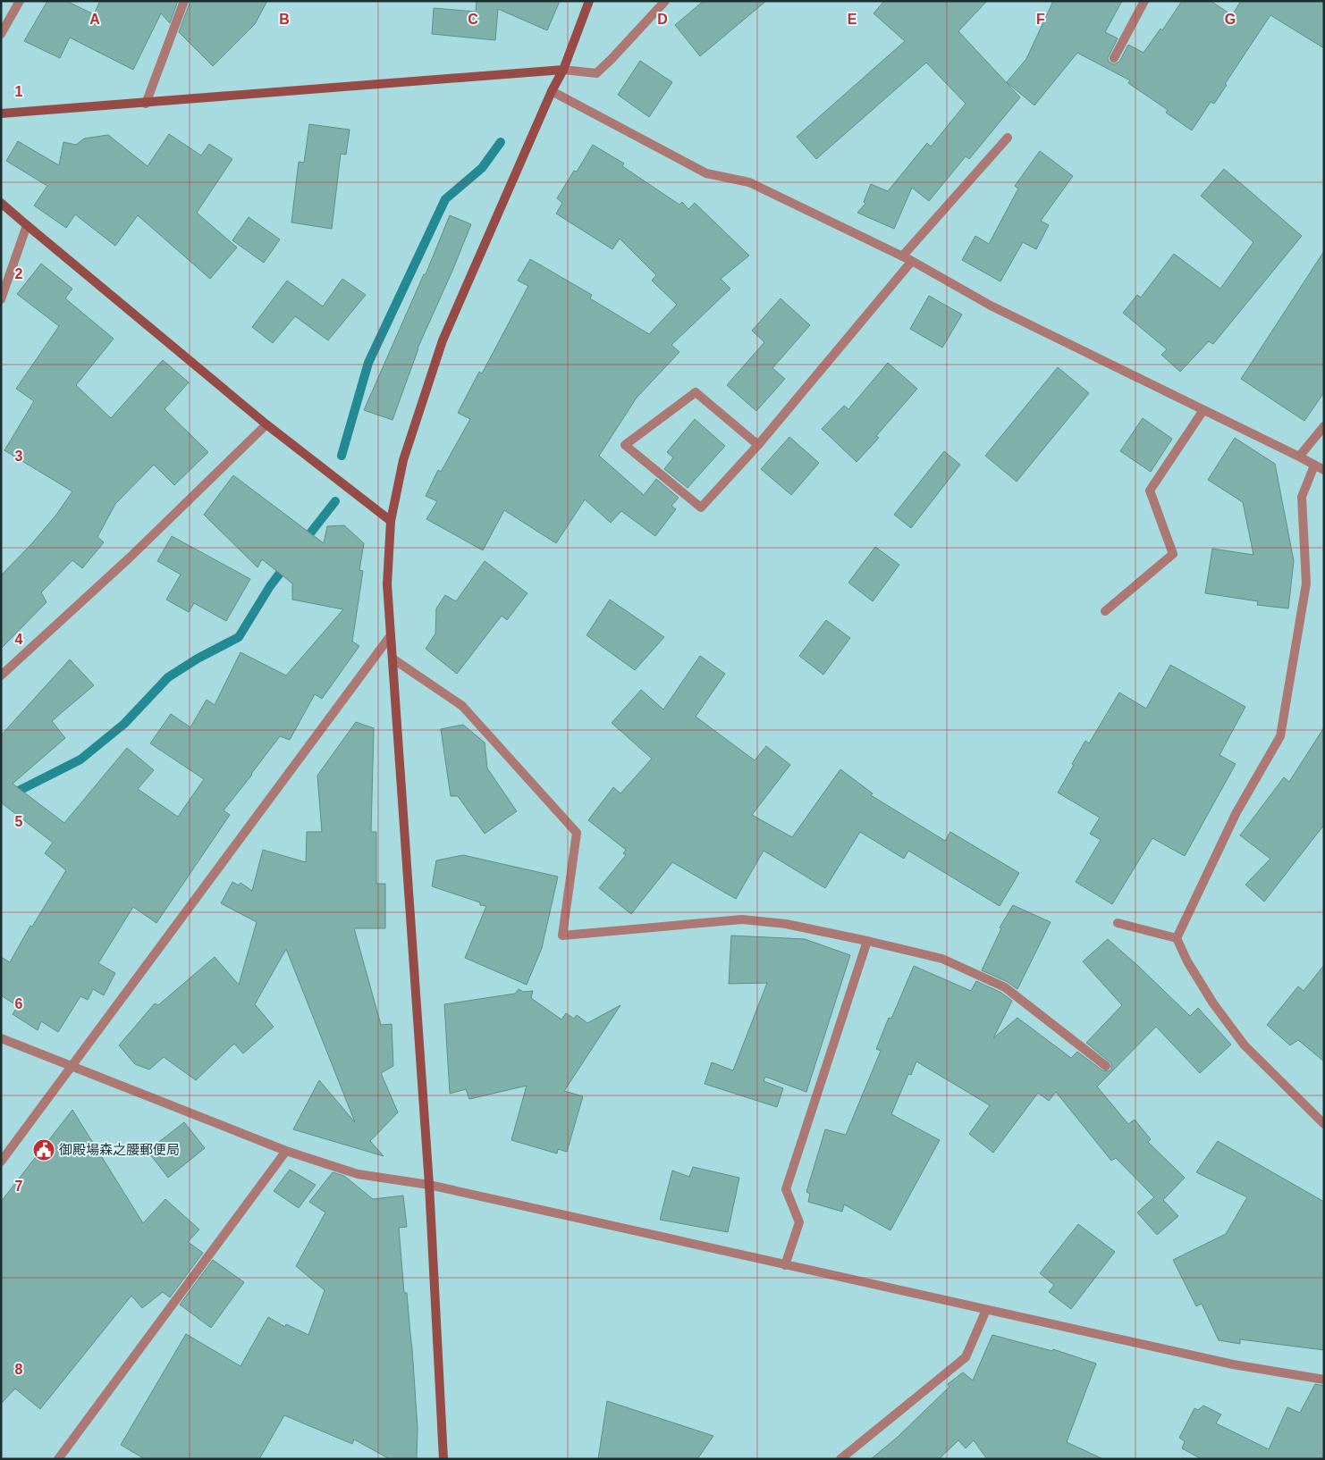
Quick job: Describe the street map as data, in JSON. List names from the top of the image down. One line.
{"places":{"public building":["御殿場森之腰郵便局"]},"grid":{"columns":["A","B","C","D","E","F","G"],"rows":["1","2","3","4","5","6","7","8"]}}
